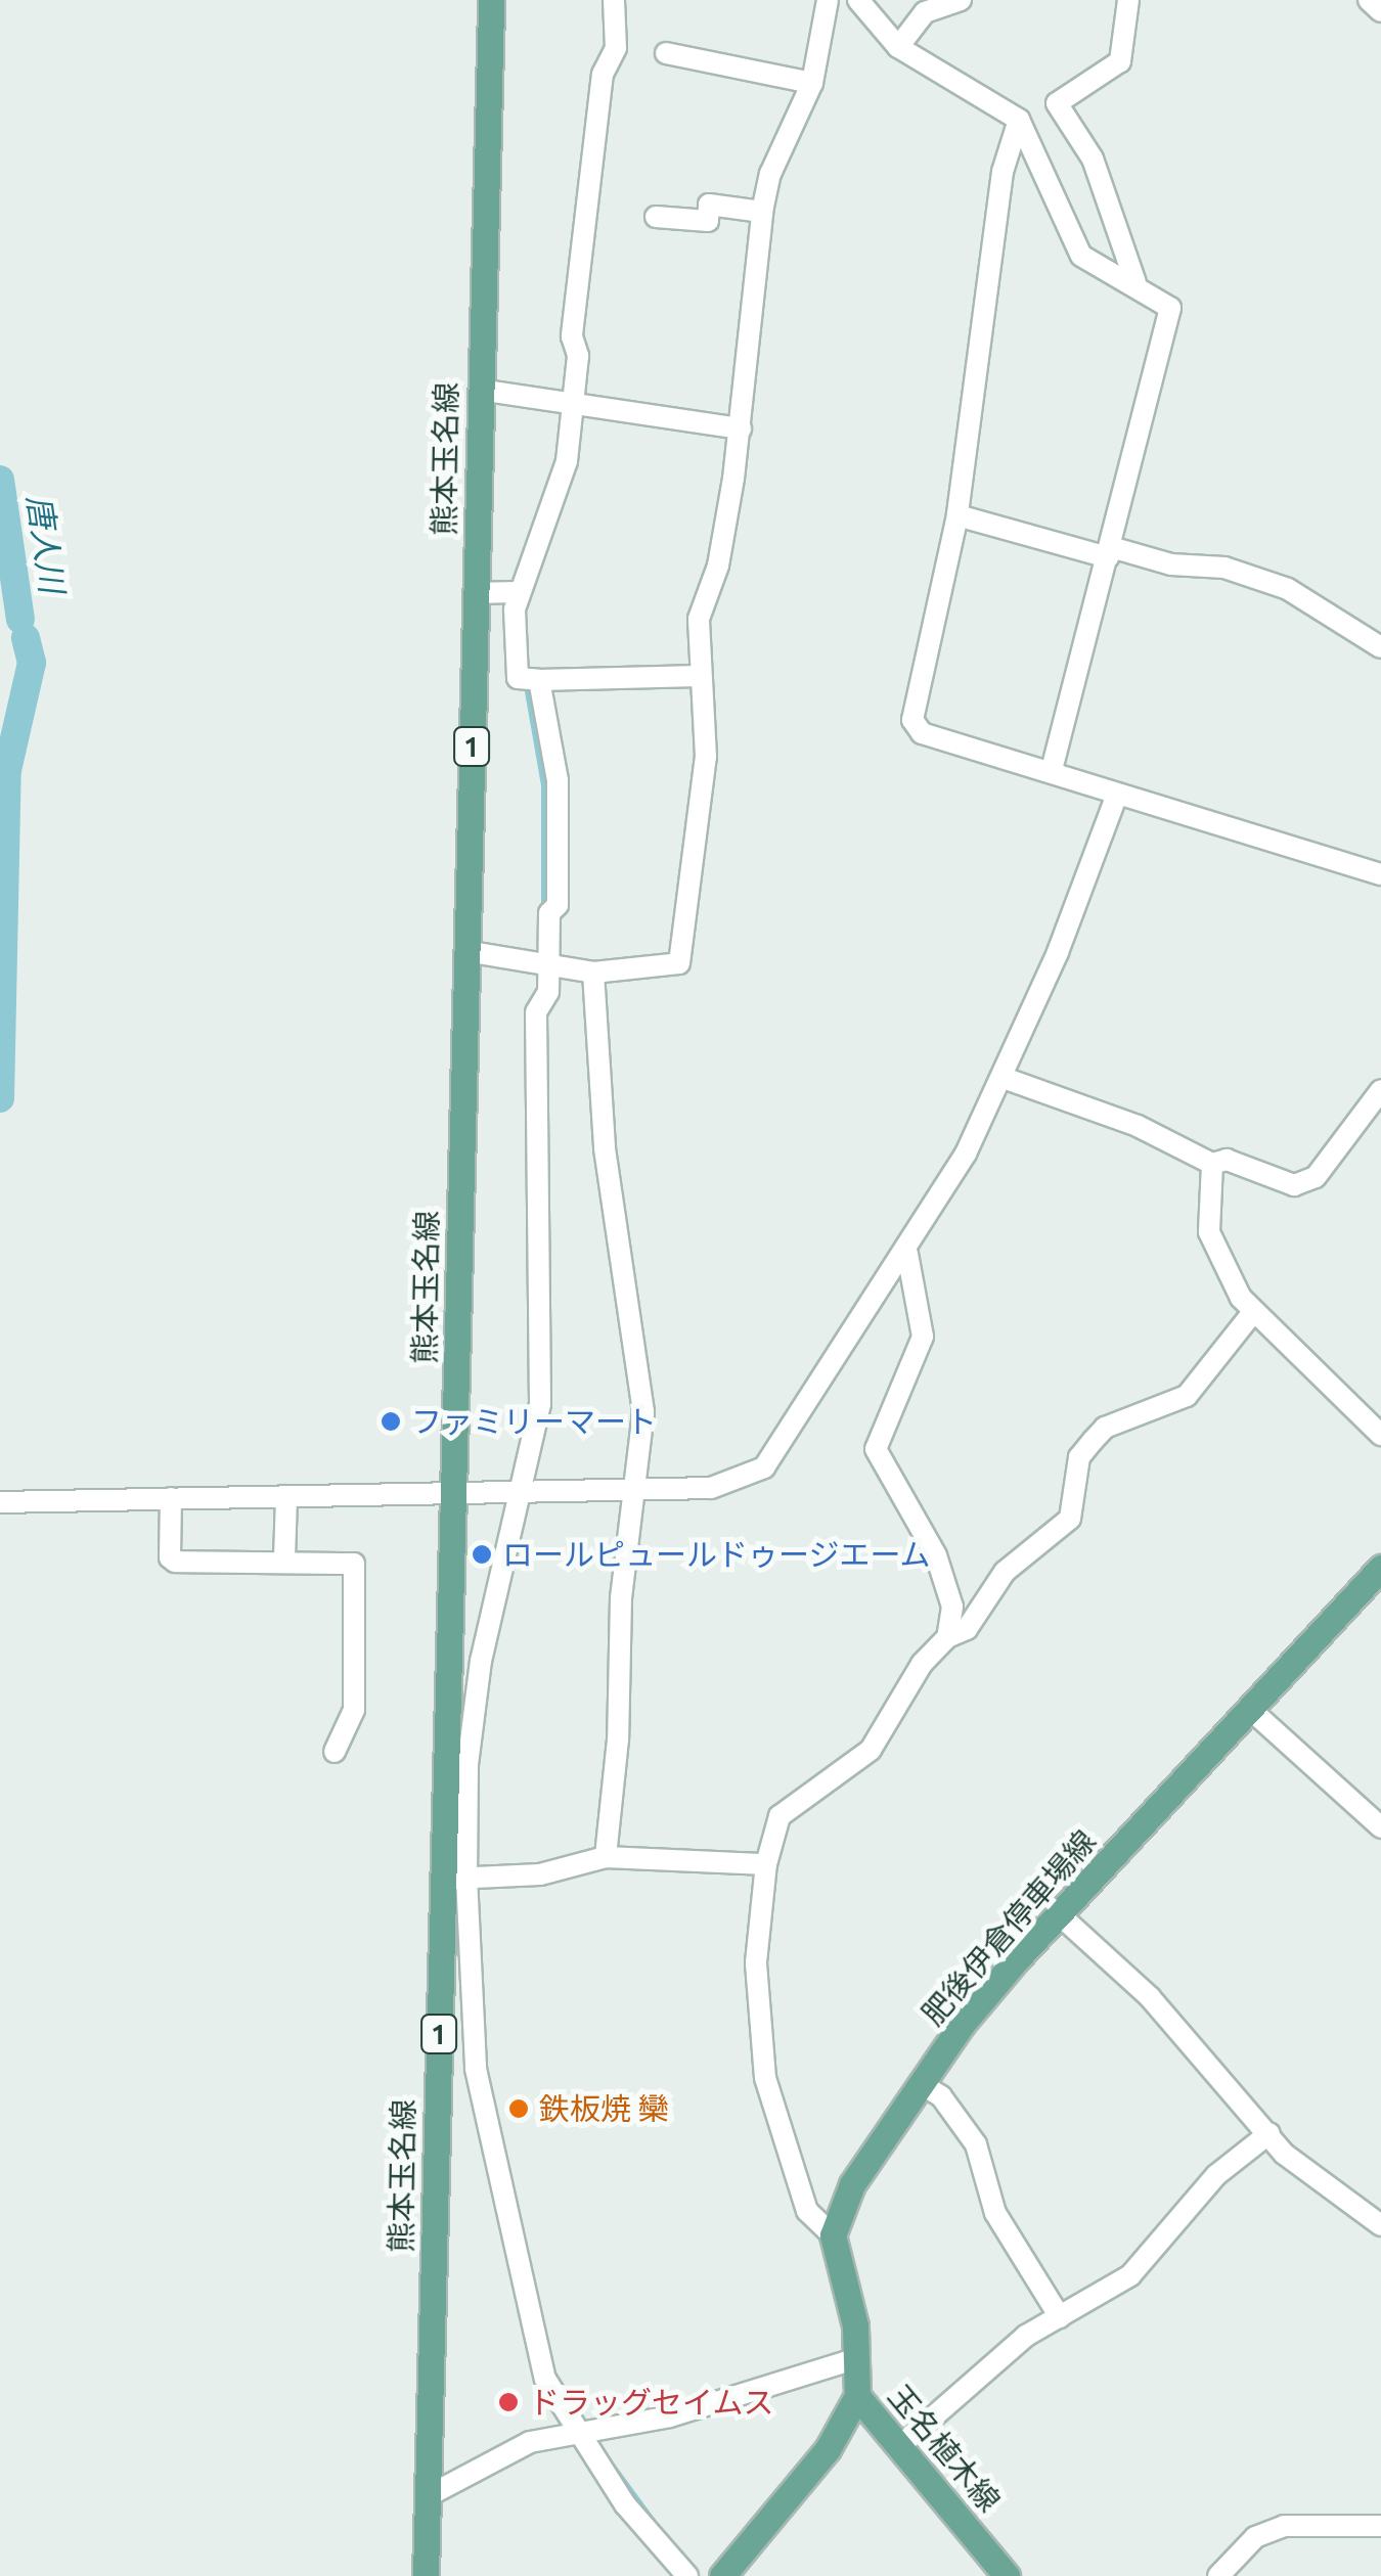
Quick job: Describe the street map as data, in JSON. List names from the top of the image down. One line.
{"streets":{"main road":["熊本玉名線","1","肥後伊倉停車場線","玉名植木線"]},"water":["唐人川"],"places":["ファミリーマート","ロールピュールドゥージエーム","鉄板焼 欒","ドラッグセイムス"]}
